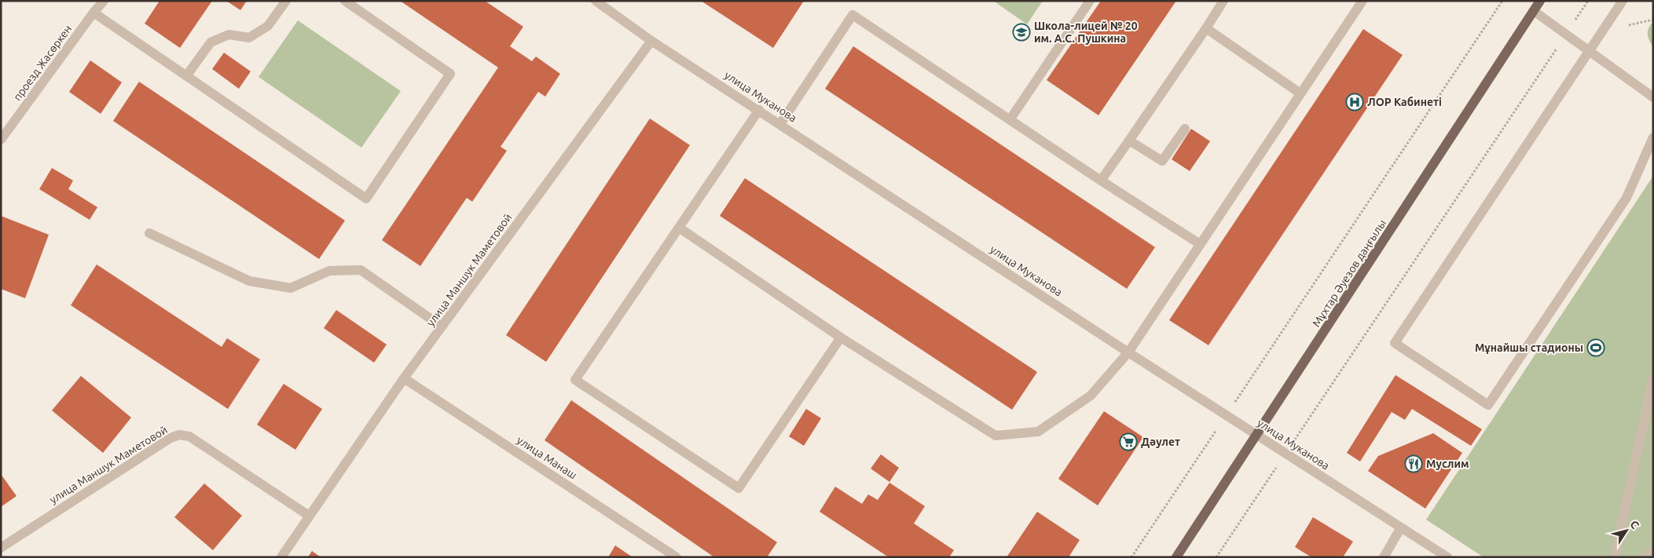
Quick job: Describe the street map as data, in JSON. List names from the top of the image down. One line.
{"streets":{"main road":["Мұхтар Әуезов даңғылы"],"street":["проезд Жасөркен","улица Муканова","улица Маншук Маметовой","улица Манаш"]},"crossings":[["улица Муканова","улица Маншук Маметовой"],["улица Муканова","Мұхтар Әуезов даңғылы"],["улица Маншук Маметовой","улица Манаш"]],"places":{"school or university":["Школа-лицей № 20 им. А.С. Пушкина"],"hospital":["ЛОР Кабинетi"],"sports":["Мұнайшы стадионы"],"supermarket":["Дәулет"],"restaurant":["Муслим"]},"north":"top right"}
